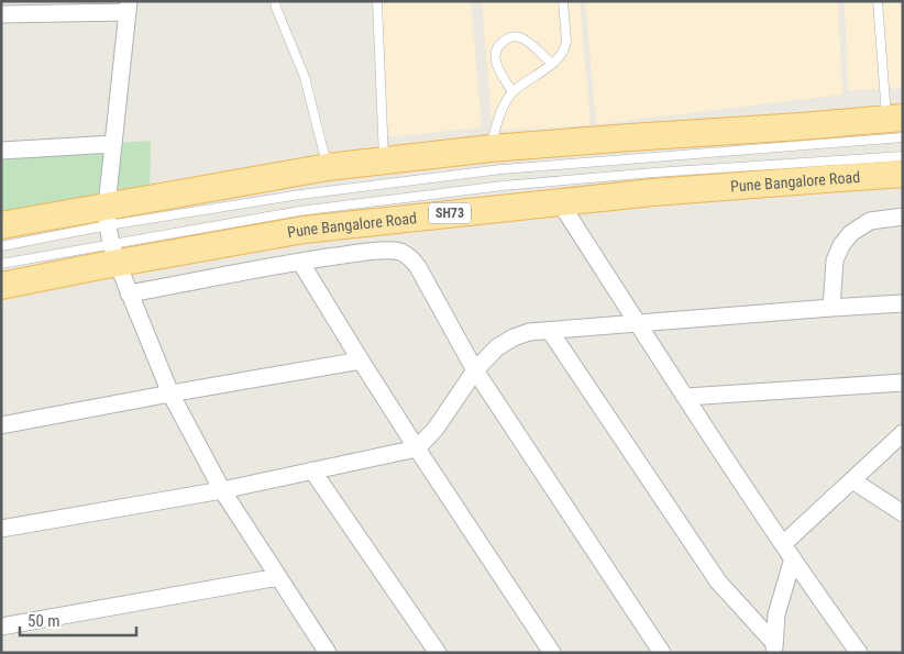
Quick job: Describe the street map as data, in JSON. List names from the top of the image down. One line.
{"streets":{"main road":["Pune Bangalore Road","SH73"]},"scale_bar":"50 m"}
